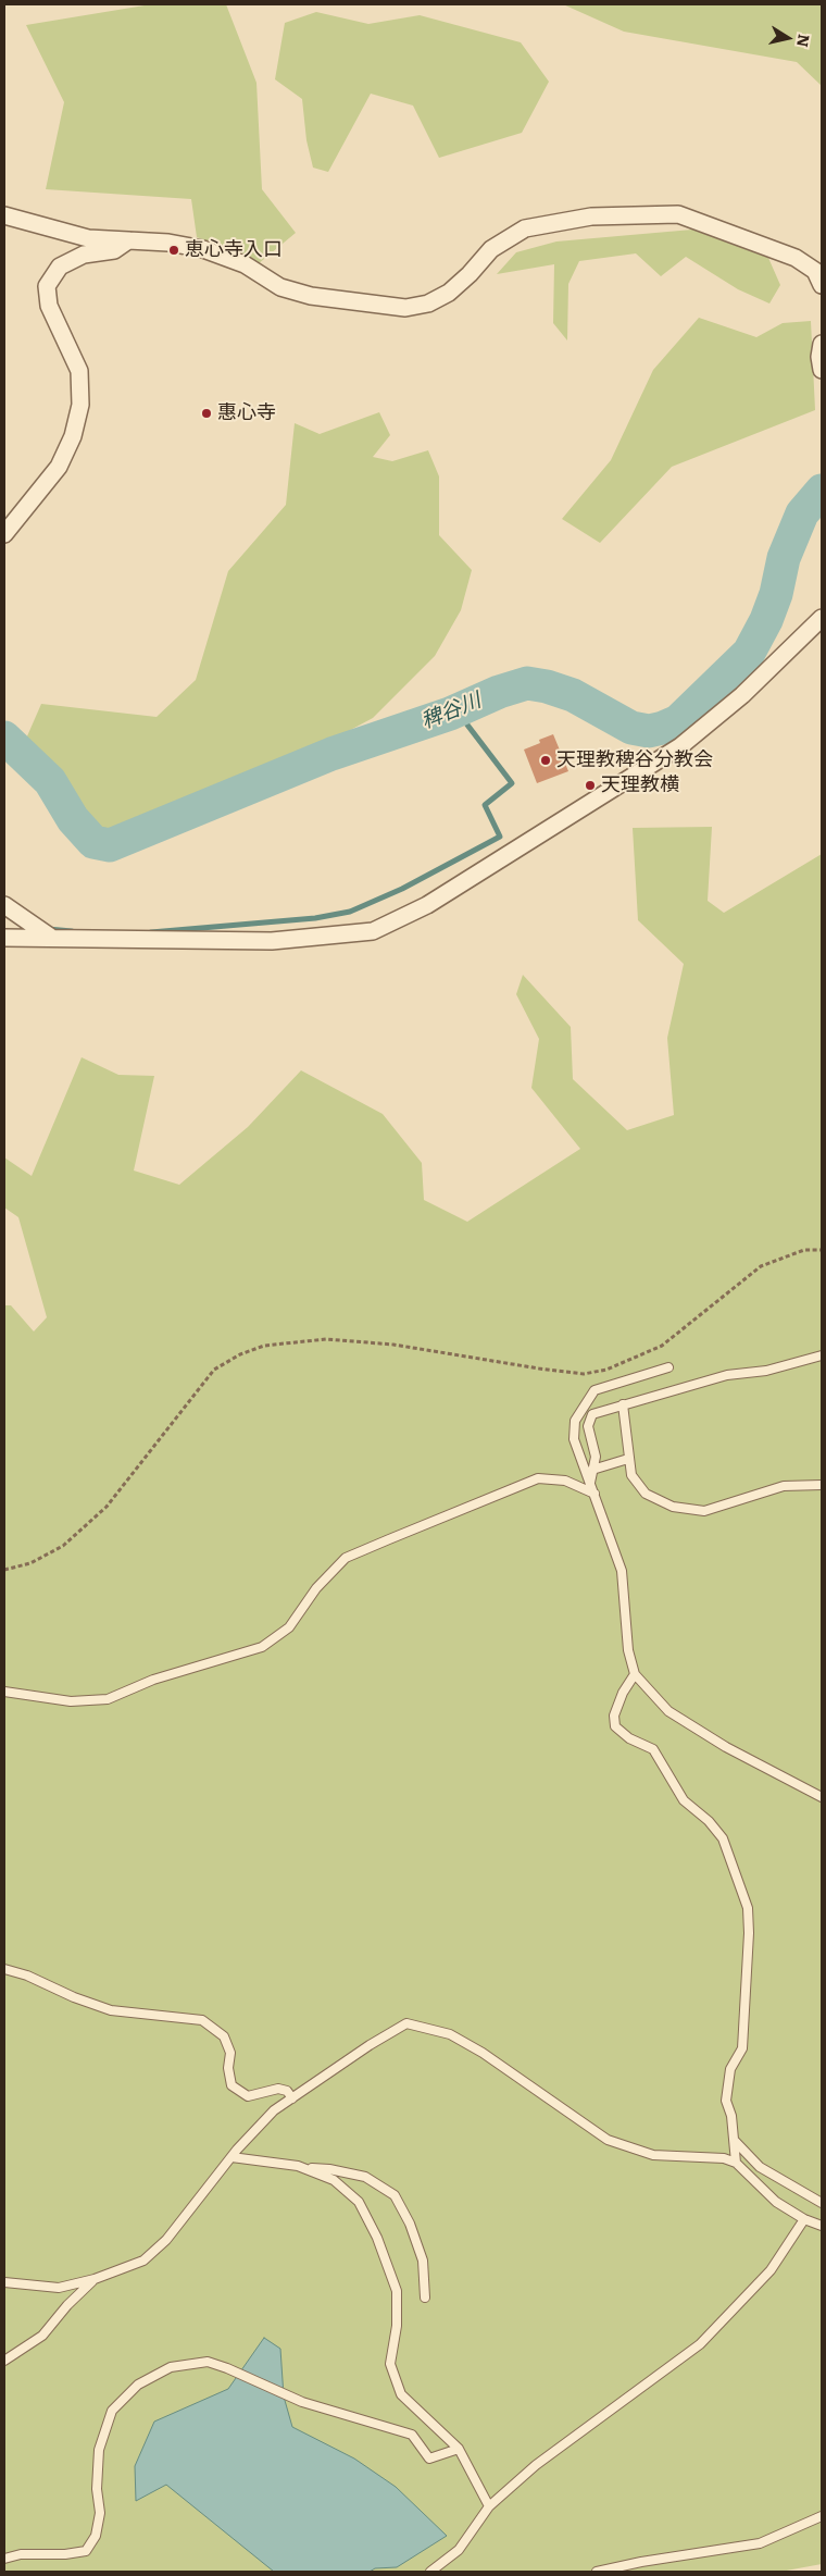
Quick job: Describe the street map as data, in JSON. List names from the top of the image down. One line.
{"water":["稗谷川"],"places":["恵心寺入口","惠心寺","天理教稗谷分教会","天理教横"],"north":"right"}
